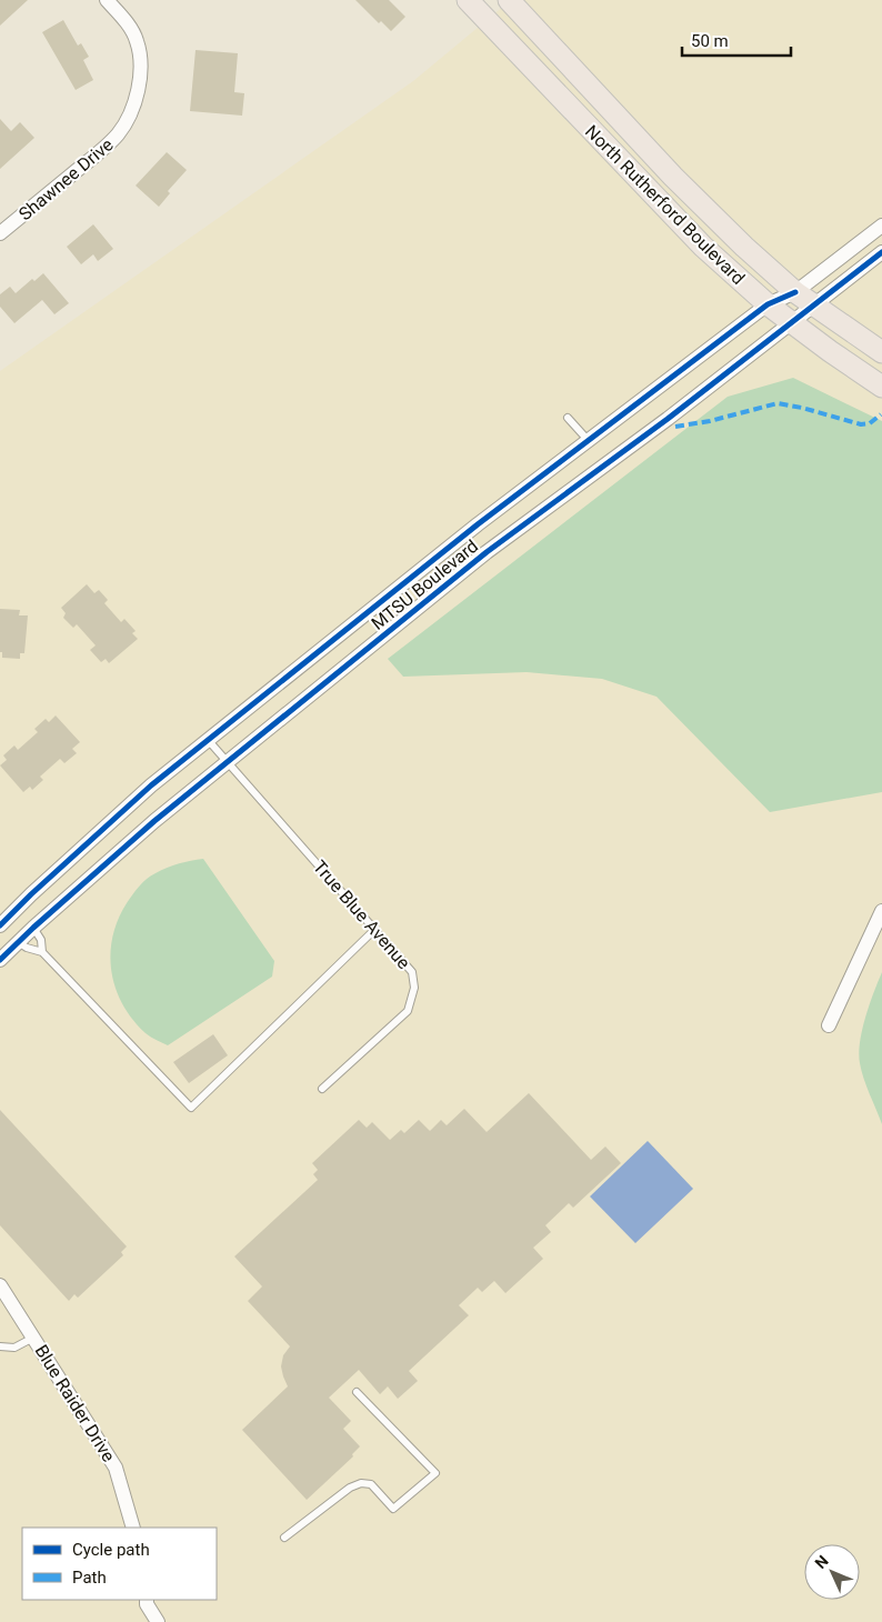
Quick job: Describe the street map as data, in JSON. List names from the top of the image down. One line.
{"streets":{"main road":["North Rutherford Boulevard"],"street":["Shawnee Drive","MTSU Boulevard","Blue Raider Drive"],"lane":["True Blue Avenue"]},"crossings":[["North Rutherford Boulevard","MTSU Boulevard"],["MTSU Boulevard","True Blue Avenue"]],"legend":["Cycle path","Path"],"scale_bar":"50 m","north":"top left"}
